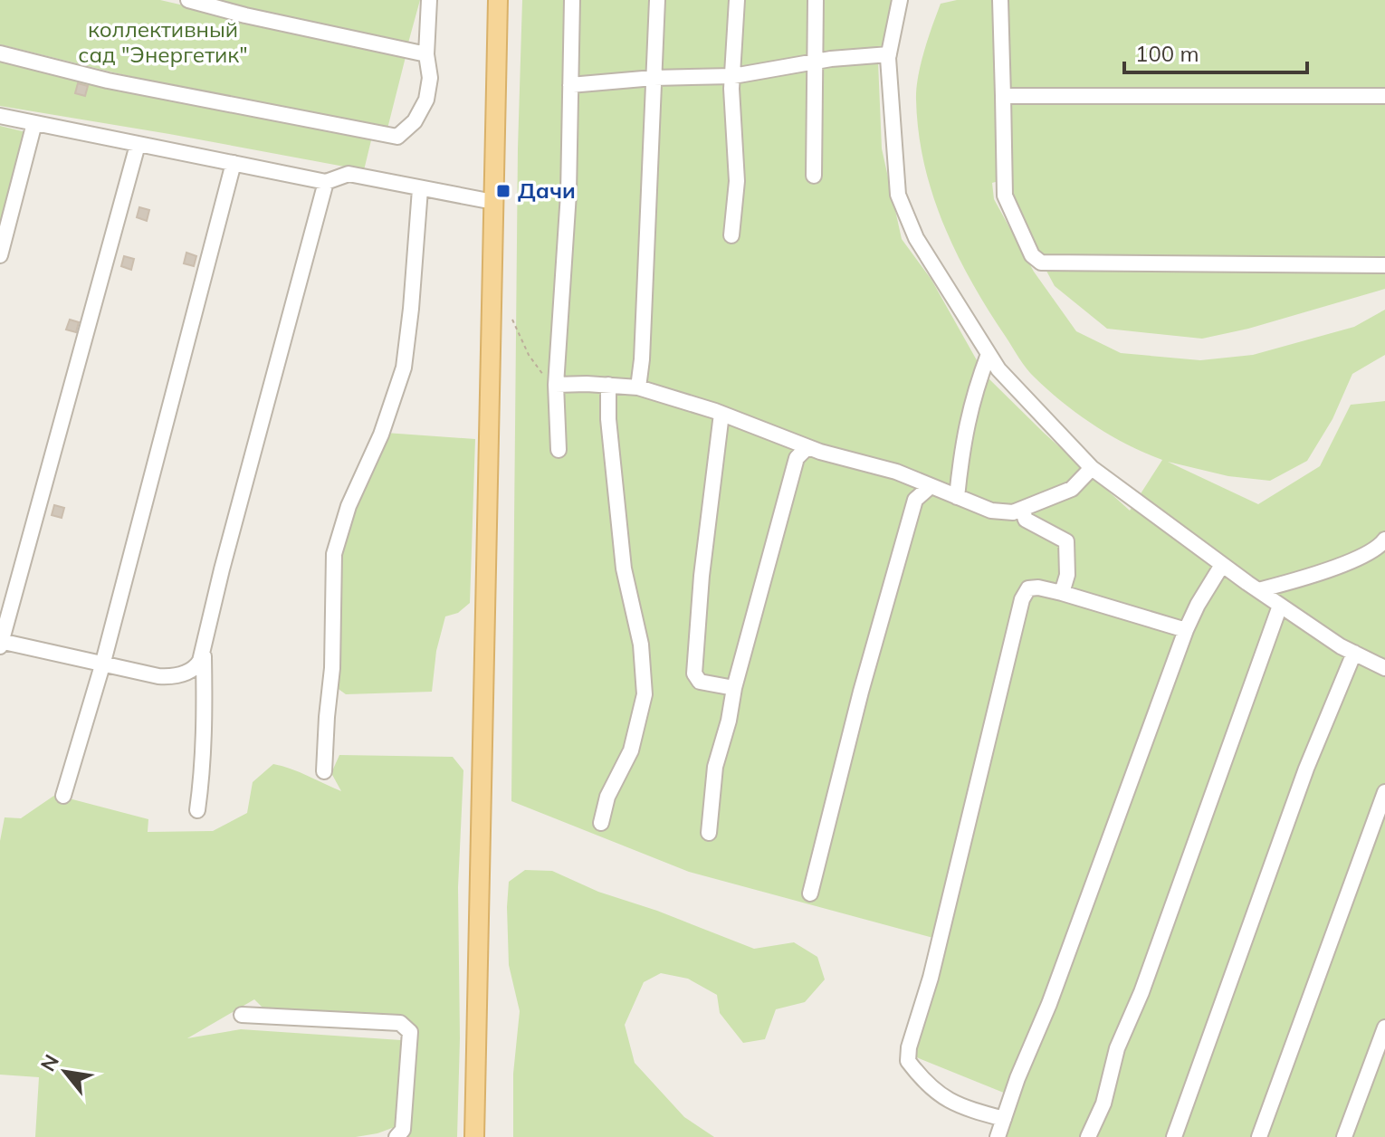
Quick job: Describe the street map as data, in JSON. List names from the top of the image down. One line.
{"parks":["коллективный сад \"Энергетик\""],"places":{"transit":["Дачи"]},"scale_bar":"100 m","north":"top left"}
